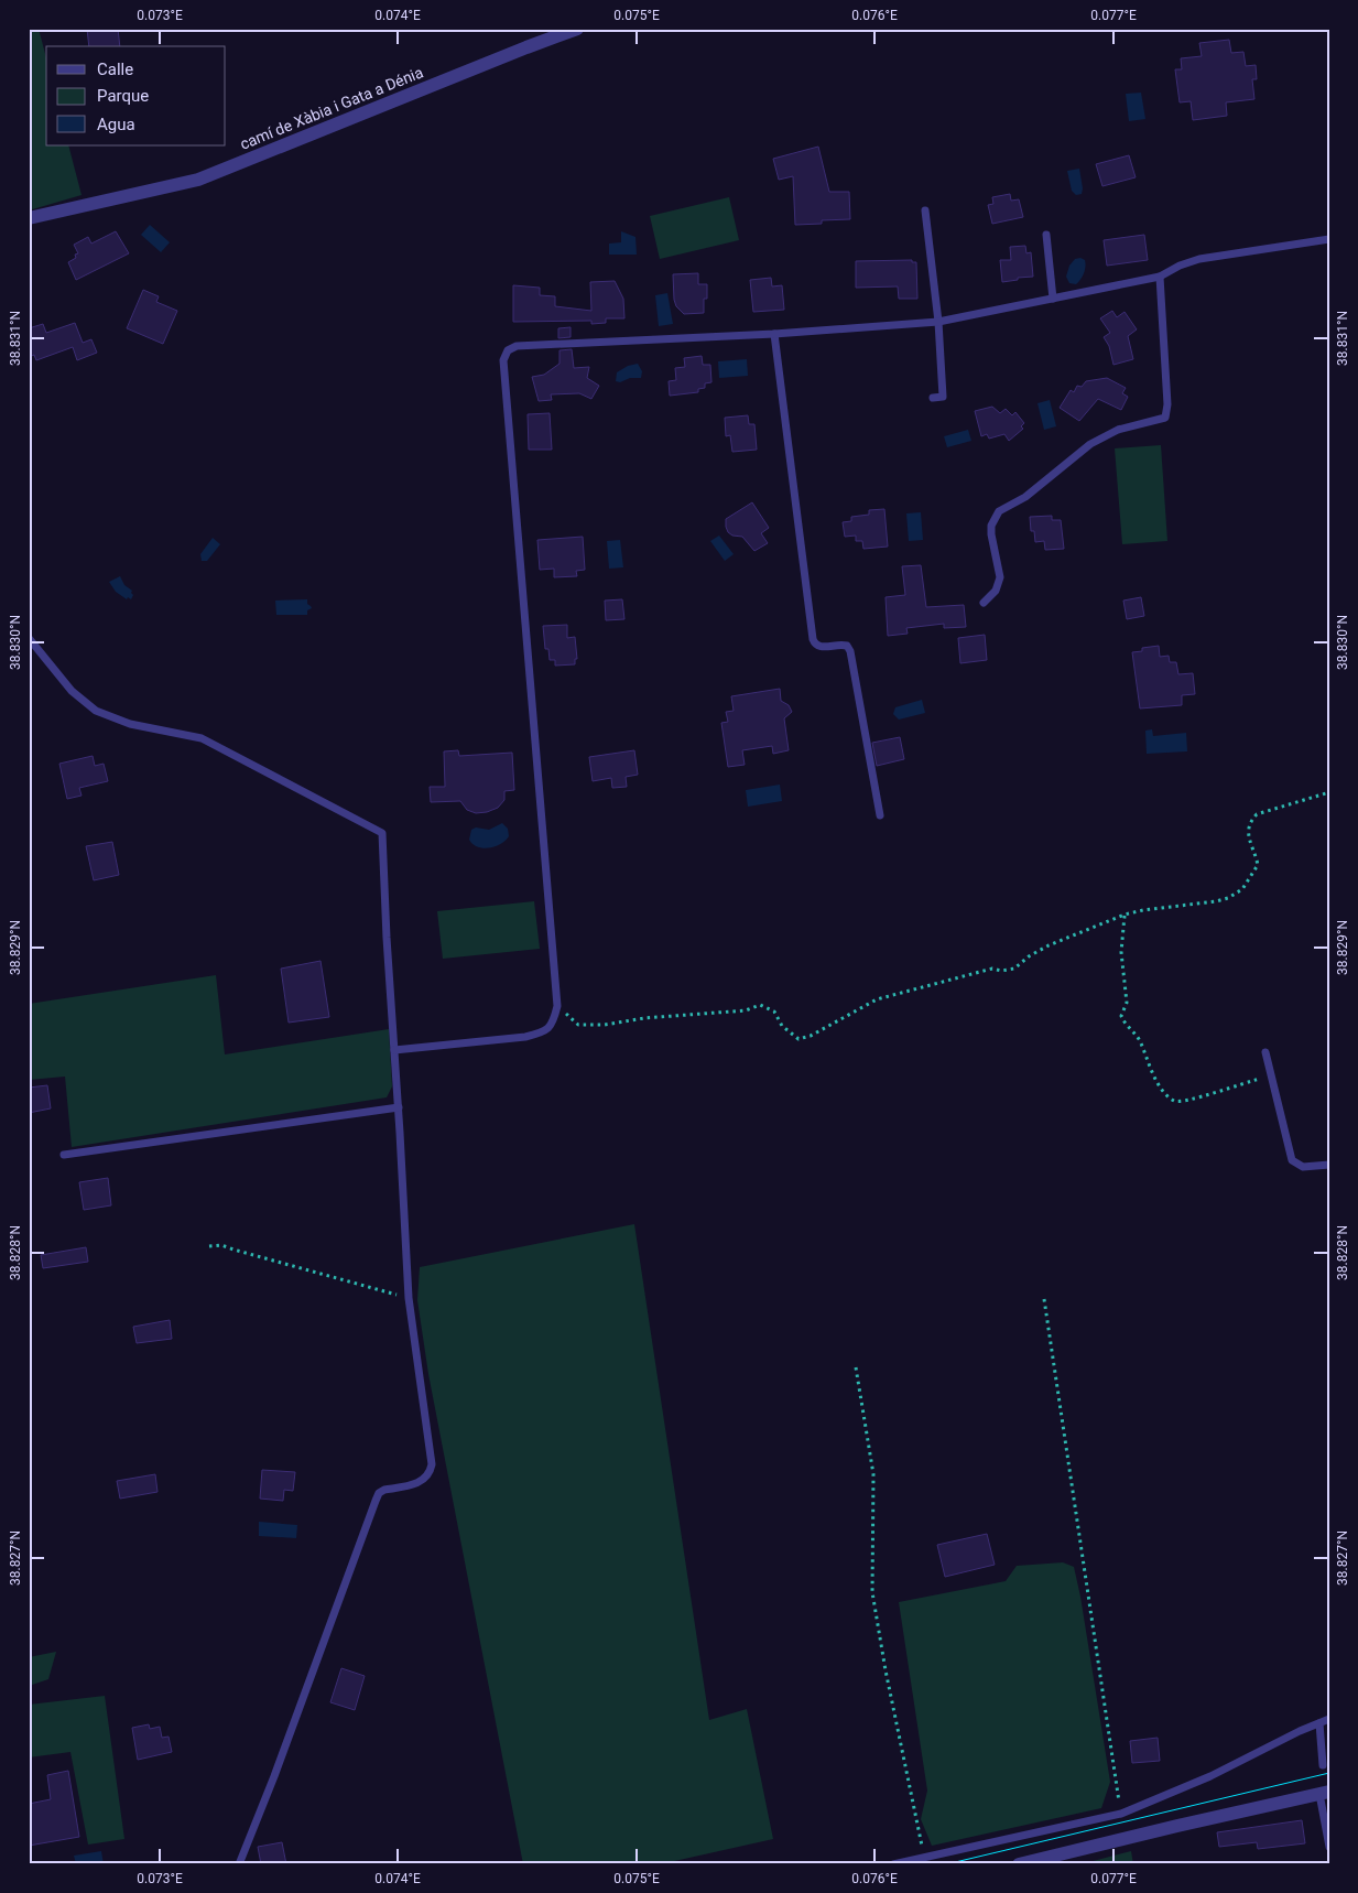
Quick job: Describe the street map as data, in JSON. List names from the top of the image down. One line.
{"streets":{"street":["camí de Xàbia i Gata a Dénia"]},"legend":["Calle","Parque","Agua"],"coordinates":["0.073°E","0.074°E","0.075°E","0.076°E","0.077°E","38.831°N","38.830°N","38.829°N","38.828°N","38.827°N"]}
